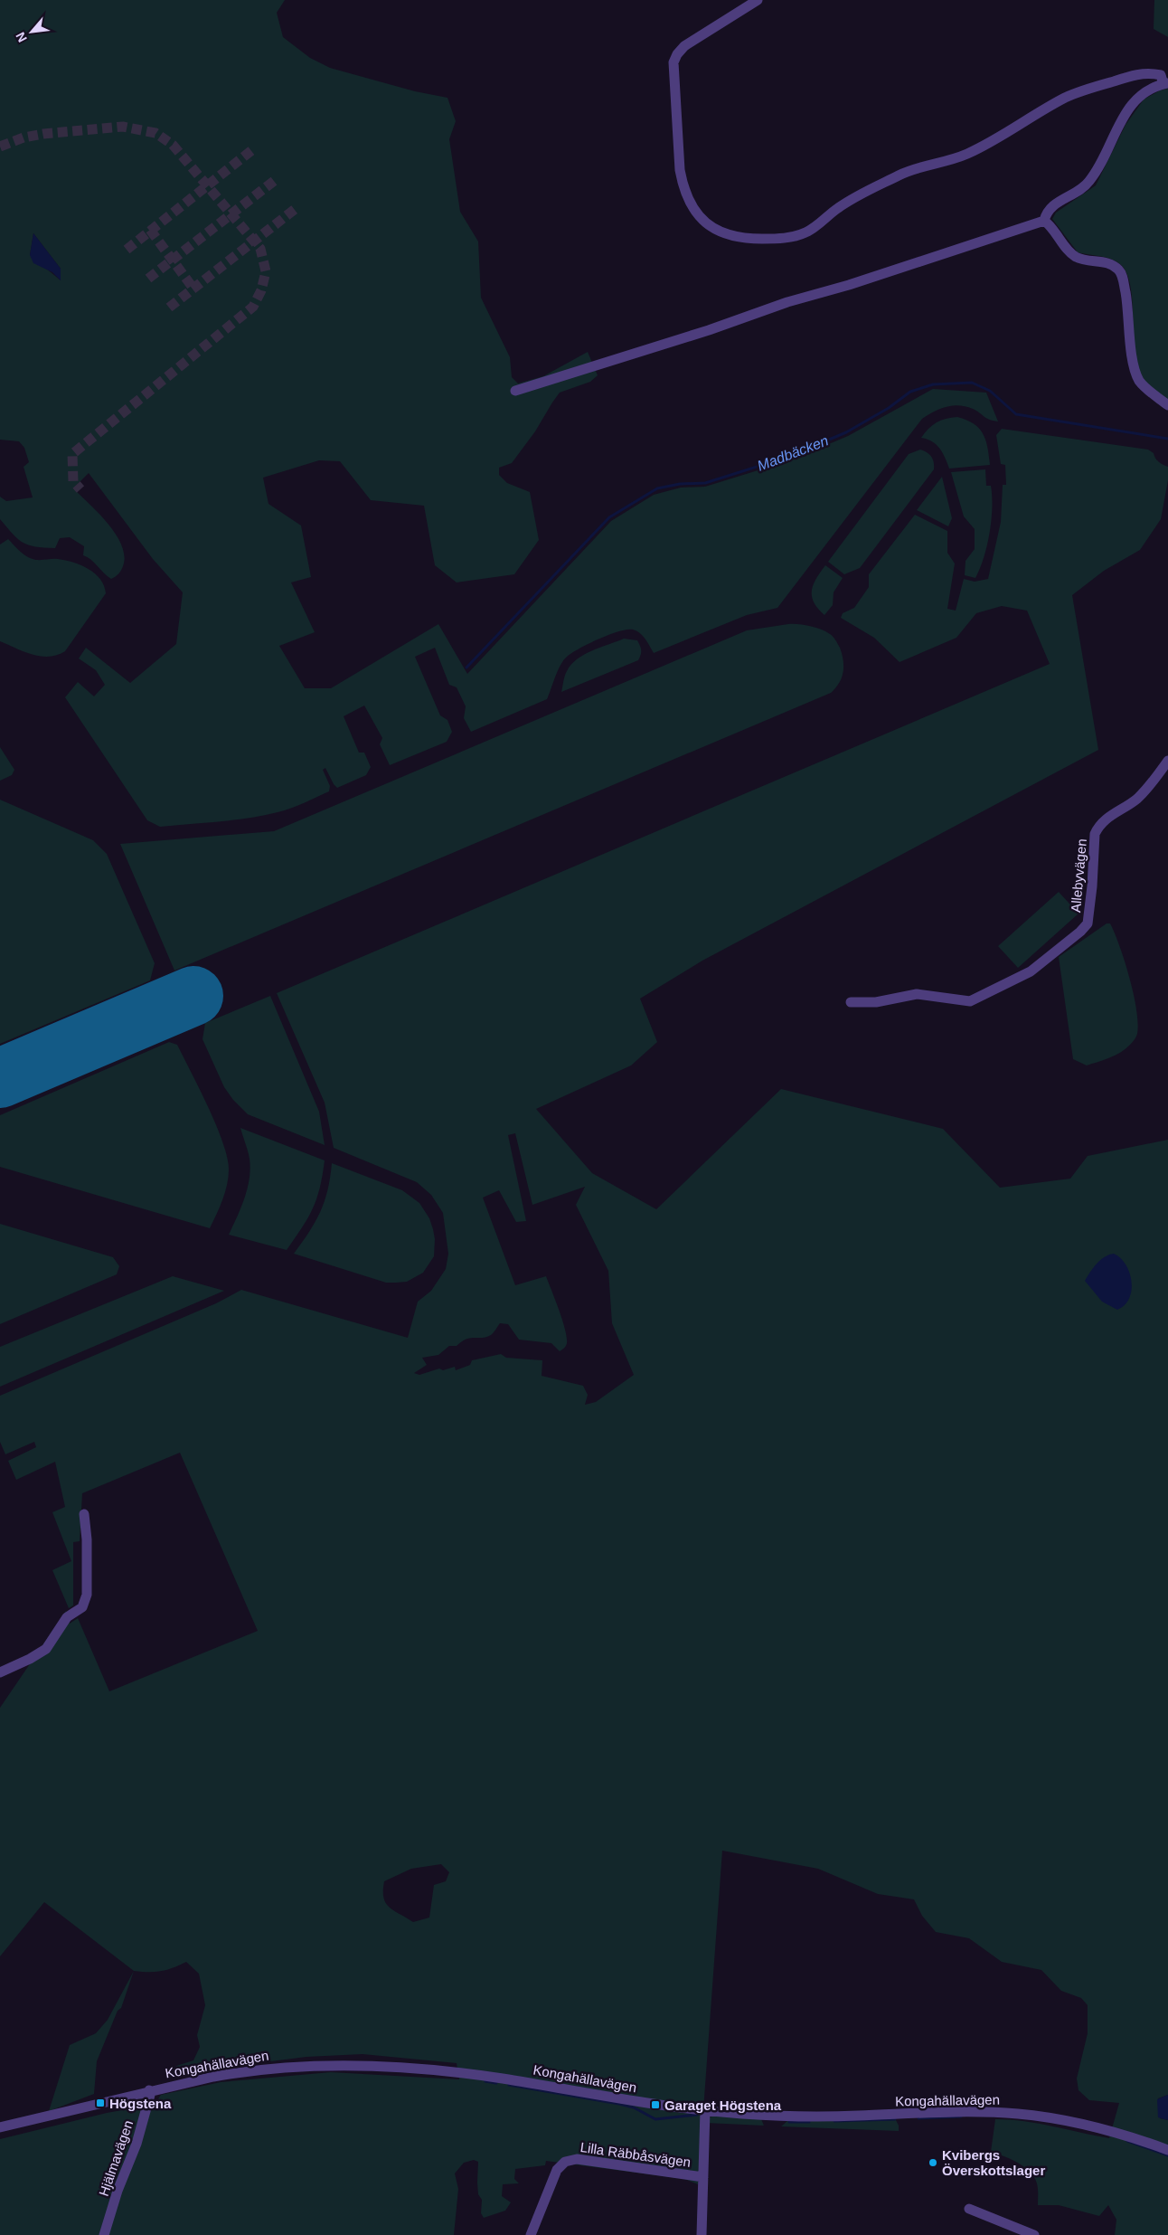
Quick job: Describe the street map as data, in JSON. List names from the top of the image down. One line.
{"streets":{"street":["Allebyvägen","Kongahällavägen","Lilla Räbbåsvägen","Hjälmavägen"]},"crossings":[["Kongahällavägen","Hjälmavägen"]],"water":["Madbäcken"],"places":{"transit":["Högstena","Garaget Högstena"],"other":["Kvibergs Överskottslager"]},"north":"bottom left"}
